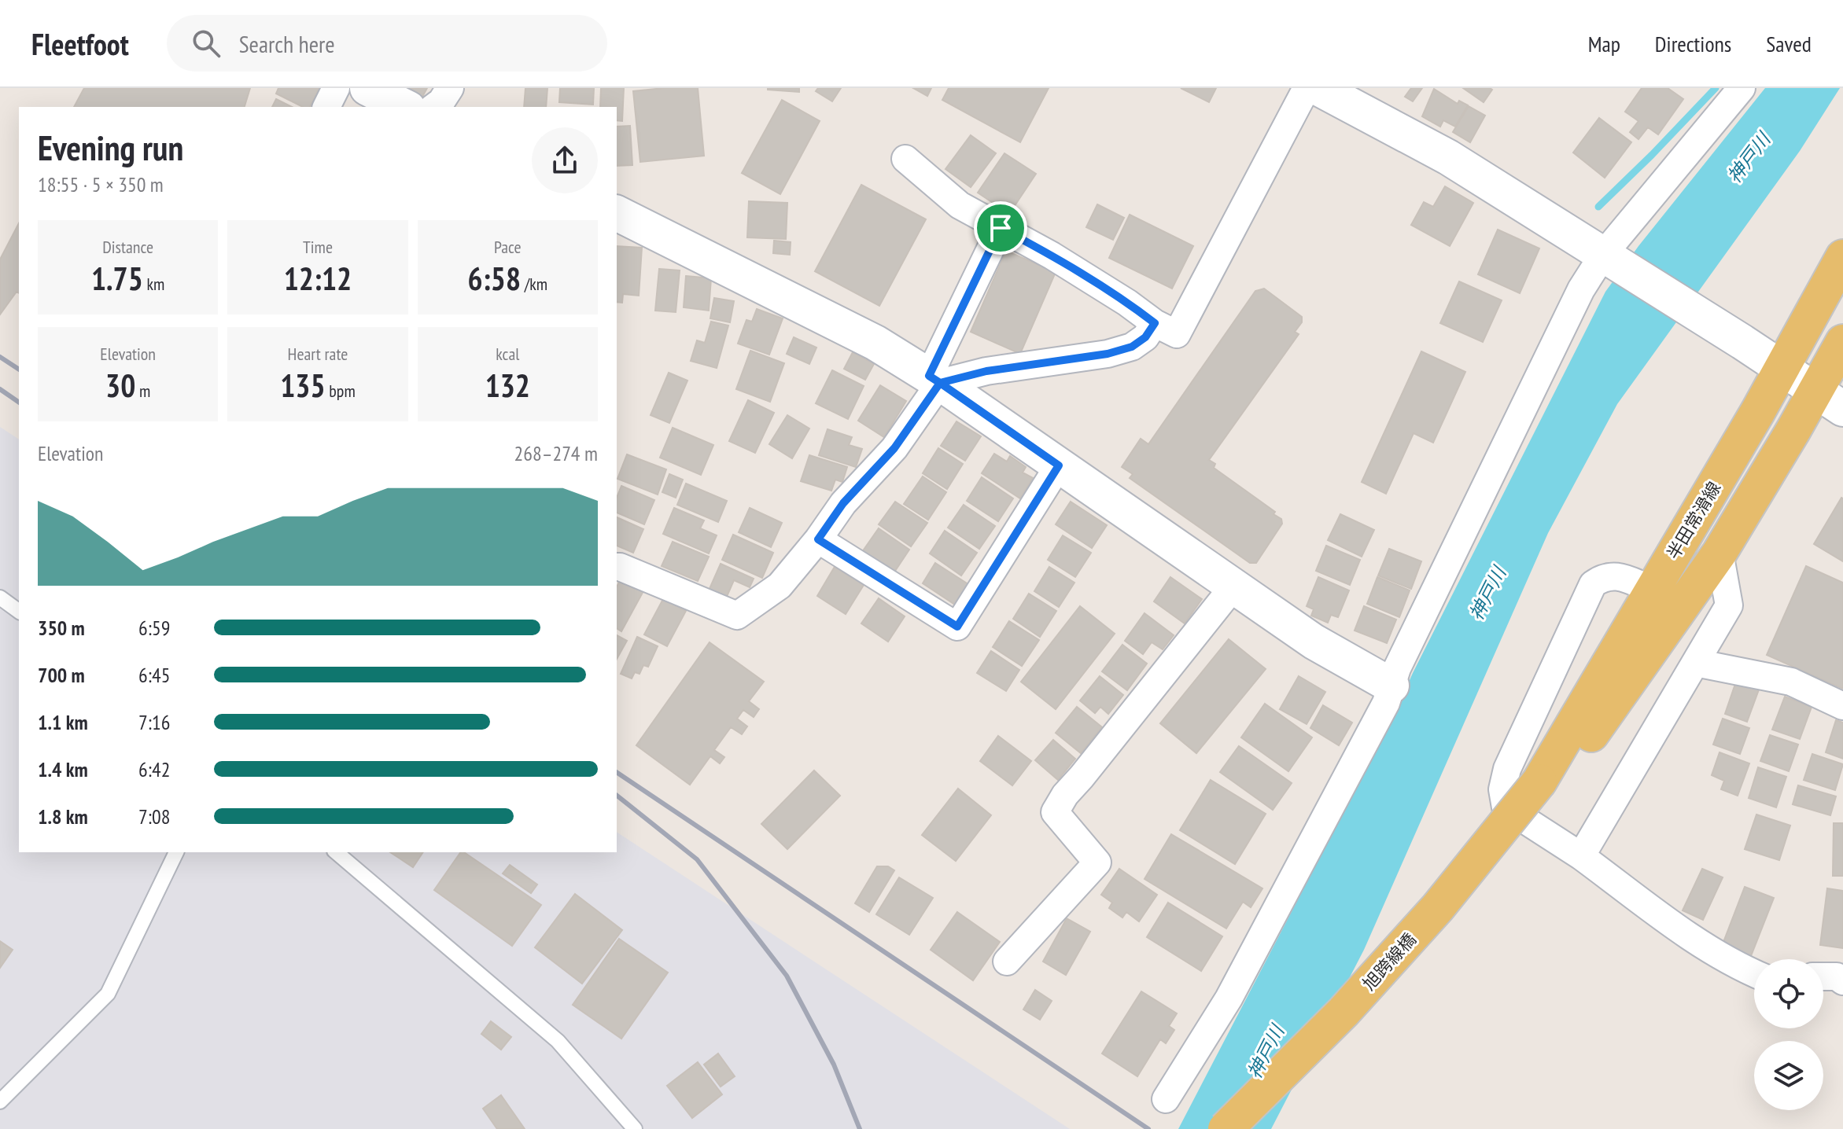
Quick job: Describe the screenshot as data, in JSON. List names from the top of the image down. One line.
{"streets":{"main road":["半田常滑線","旭跨線橋"]},"crossings":[["半田常滑線","旭跨線橋"]],"water":["神戸川"],"page":{"header":"Fleetfoot","search":"Search here","nav":["Map","Directions","Saved"],"heading":["Evening run","18:55 · 5 × 350 m"],"stats":[["Distance","1.75 km"],["Time","12:12"],["Pace","6:58 /km"],["Elevation","30 m"],["Heart rate","135 bpm"],["kcal","132"]],"chart":["Elevation","268–274 m"],"list":[{"name":"350 m","note":"6:59"},{"name":"700 m","note":"6:45"},{"name":"1.1 km","note":"7:16"},{"name":"1.4 km","note":"6:42"},{"name":"1.8 km","note":"7:08"}]}}
